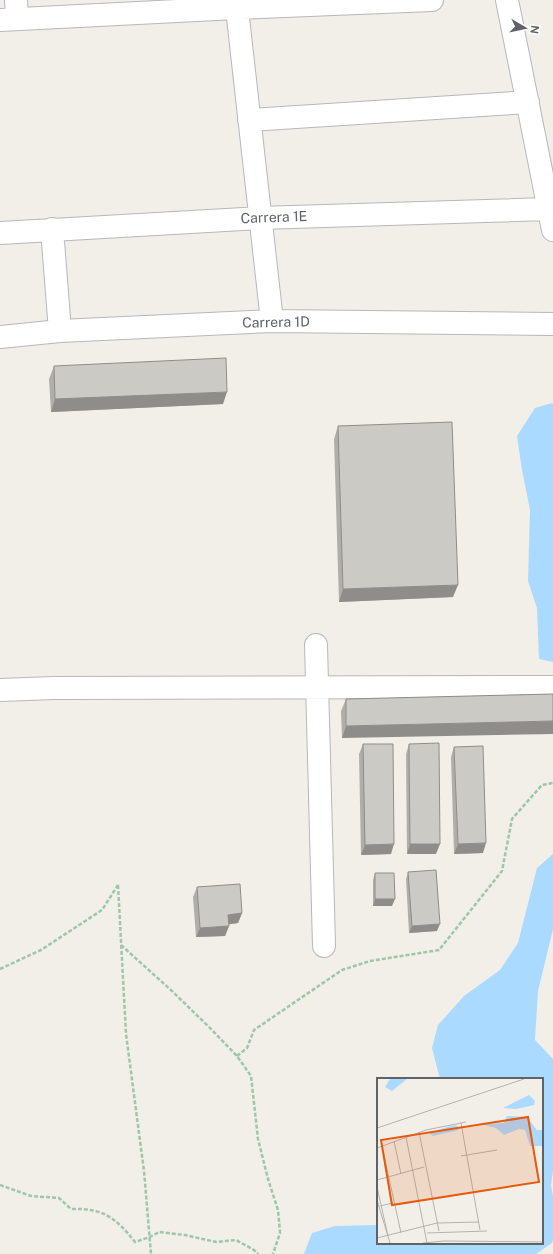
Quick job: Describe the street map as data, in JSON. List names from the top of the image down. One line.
{"streets":{"street":["Carrera 1E","Carrera 1D"]},"north":"right"}
